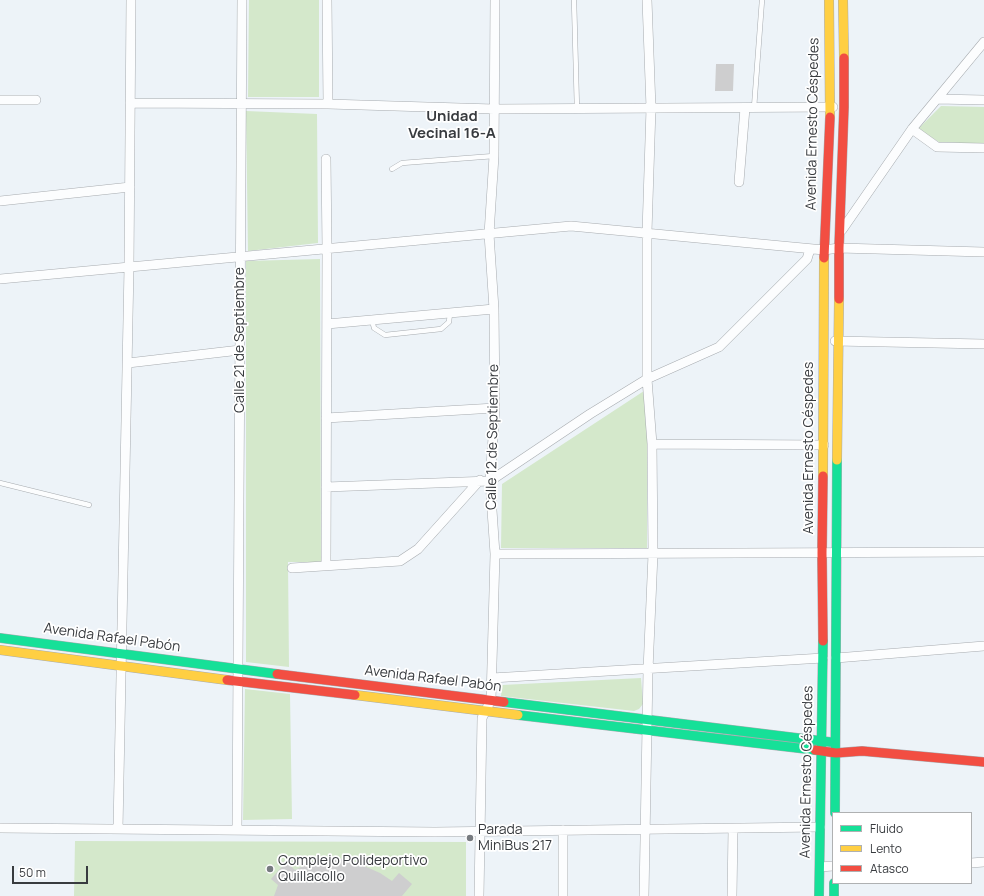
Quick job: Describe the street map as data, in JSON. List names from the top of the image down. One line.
{"streets":{"main road":["Avenida Ernesto Céspedes","Avenida Rafael Pabón"],"street":["Calle 21 de Septiembre","Calle 12 de Septiembre"]},"crossings":[["Avenida Ernesto Céspedes","Avenida Rafael Pabón"],["Calle 21 de Septiembre","Avenida Rafael Pabón"],["Calle 12 de Septiembre","Avenida Rafael Pabón"]],"districts":["Unidad Vecinal 16-A"],"places":["Parada MiniBus 217","Complejo Polideportivo Quillacollo"],"legend":["Fluido","Lento","Atasco"],"scale_bar":"50 m"}
